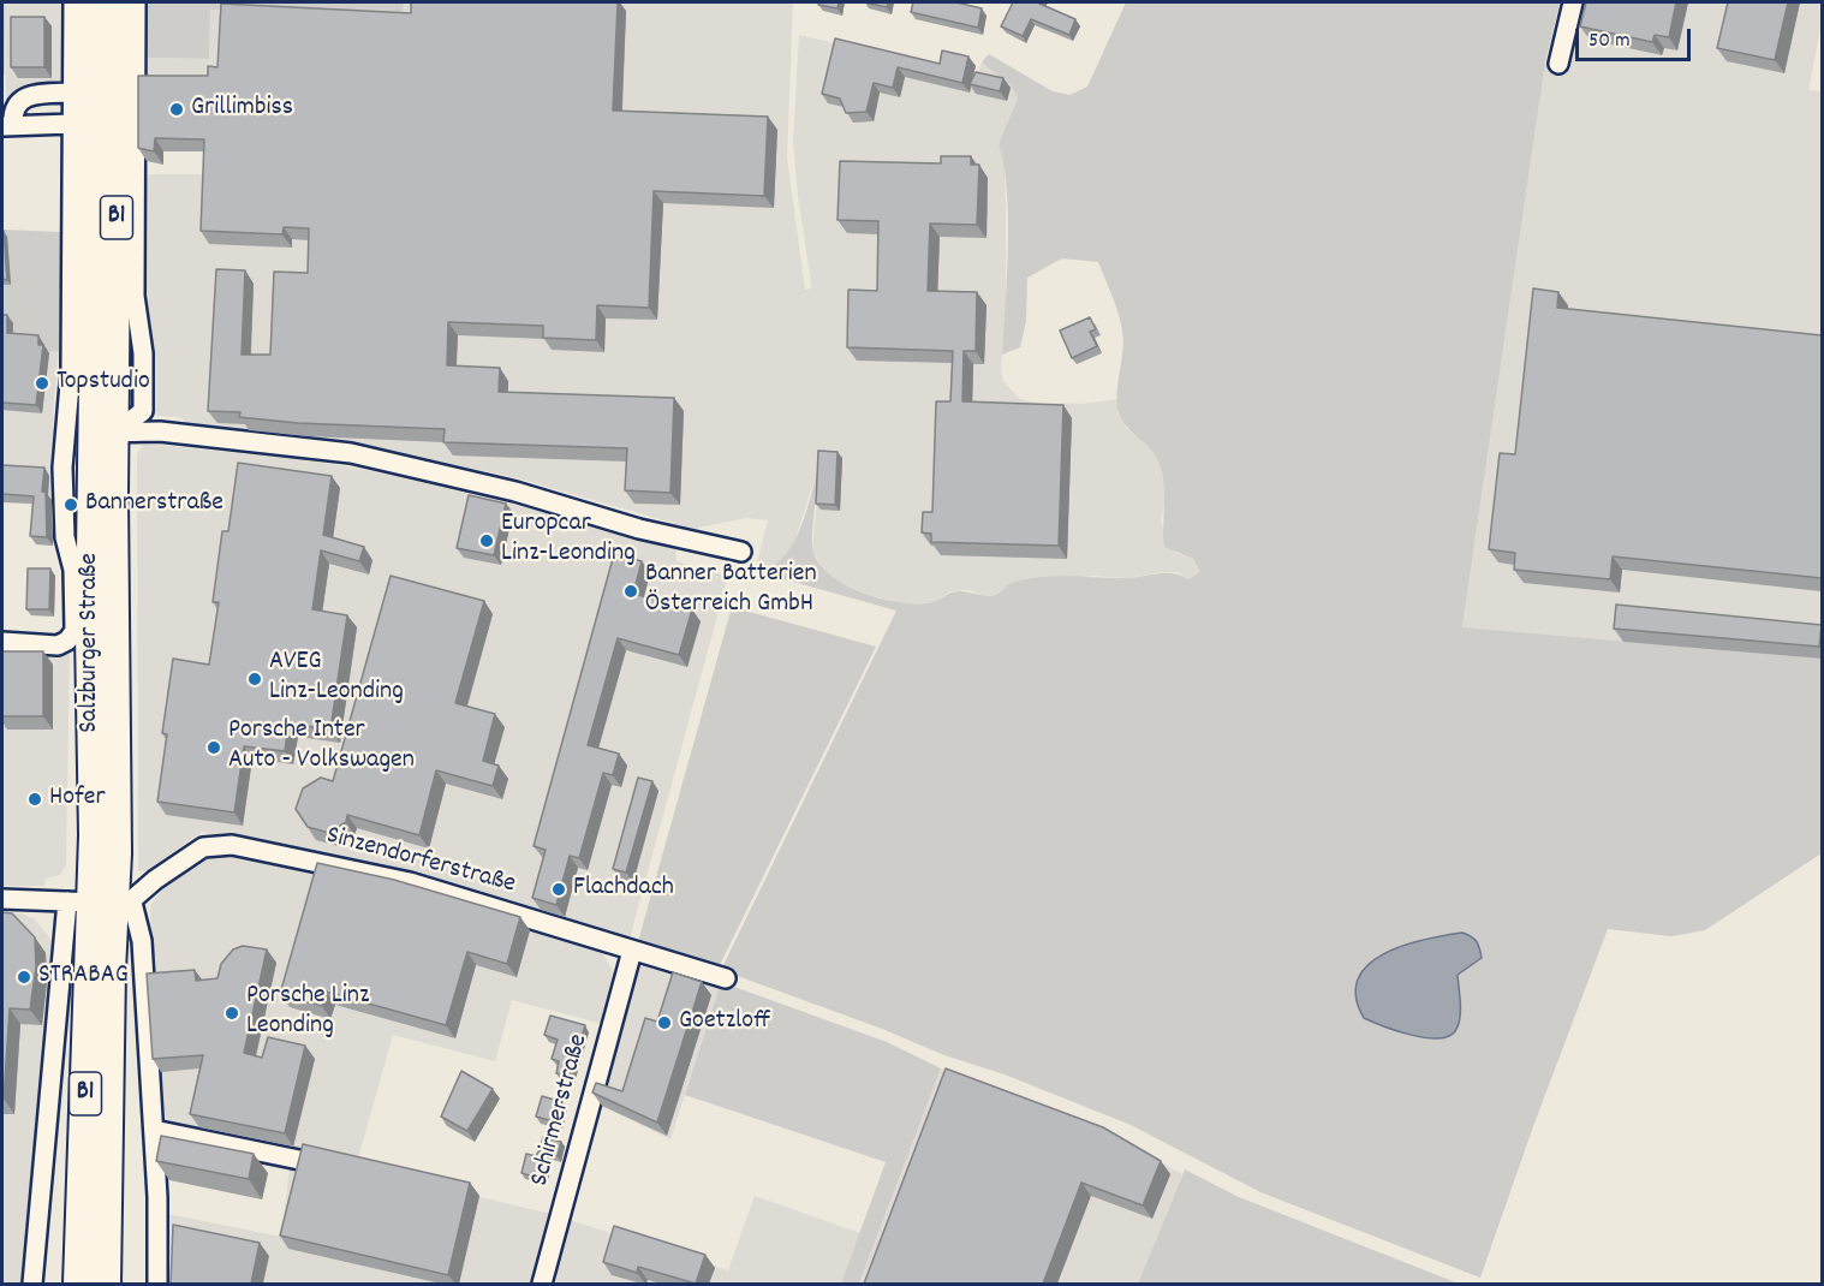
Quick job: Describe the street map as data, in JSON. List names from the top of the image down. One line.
{"streets":{"main road":["B1","Salzburger Straße"],"street":["Sinzendorferstraße","Schirmerstraße"]},"crossings":[["Salzburger Straße","Sinzendorferstraße"],["Sinzendorferstraße","Schirmerstraße"]],"places":["Grillimbiss","Topstudio","Bannerstraße","Europcar Linz-Leonding","Banner Batterien Österreich GmbH","AVEG Linz-Leonding","Porsche Inter Auto - Volkswagen","Hofer","Flachdach","STRABAG","Porsche Linz Leonding","Goetzloff"],"scale_bar":"50 m"}
